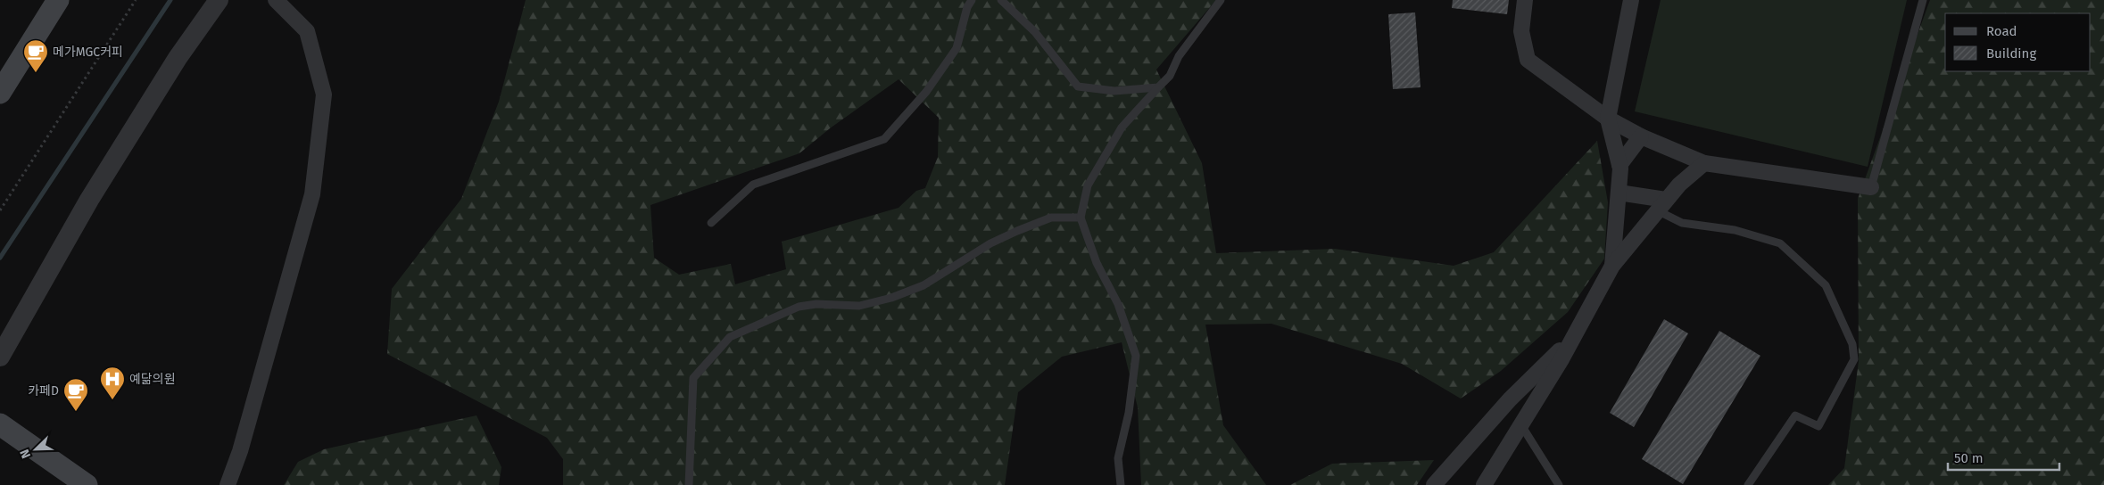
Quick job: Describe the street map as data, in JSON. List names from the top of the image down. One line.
{"places":{"cafe":["메가MGC커피","카페D"],"hospital":["예닮의원"]},"legend":["Road","Building"],"scale_bar":"50 m","north":"bottom left"}
